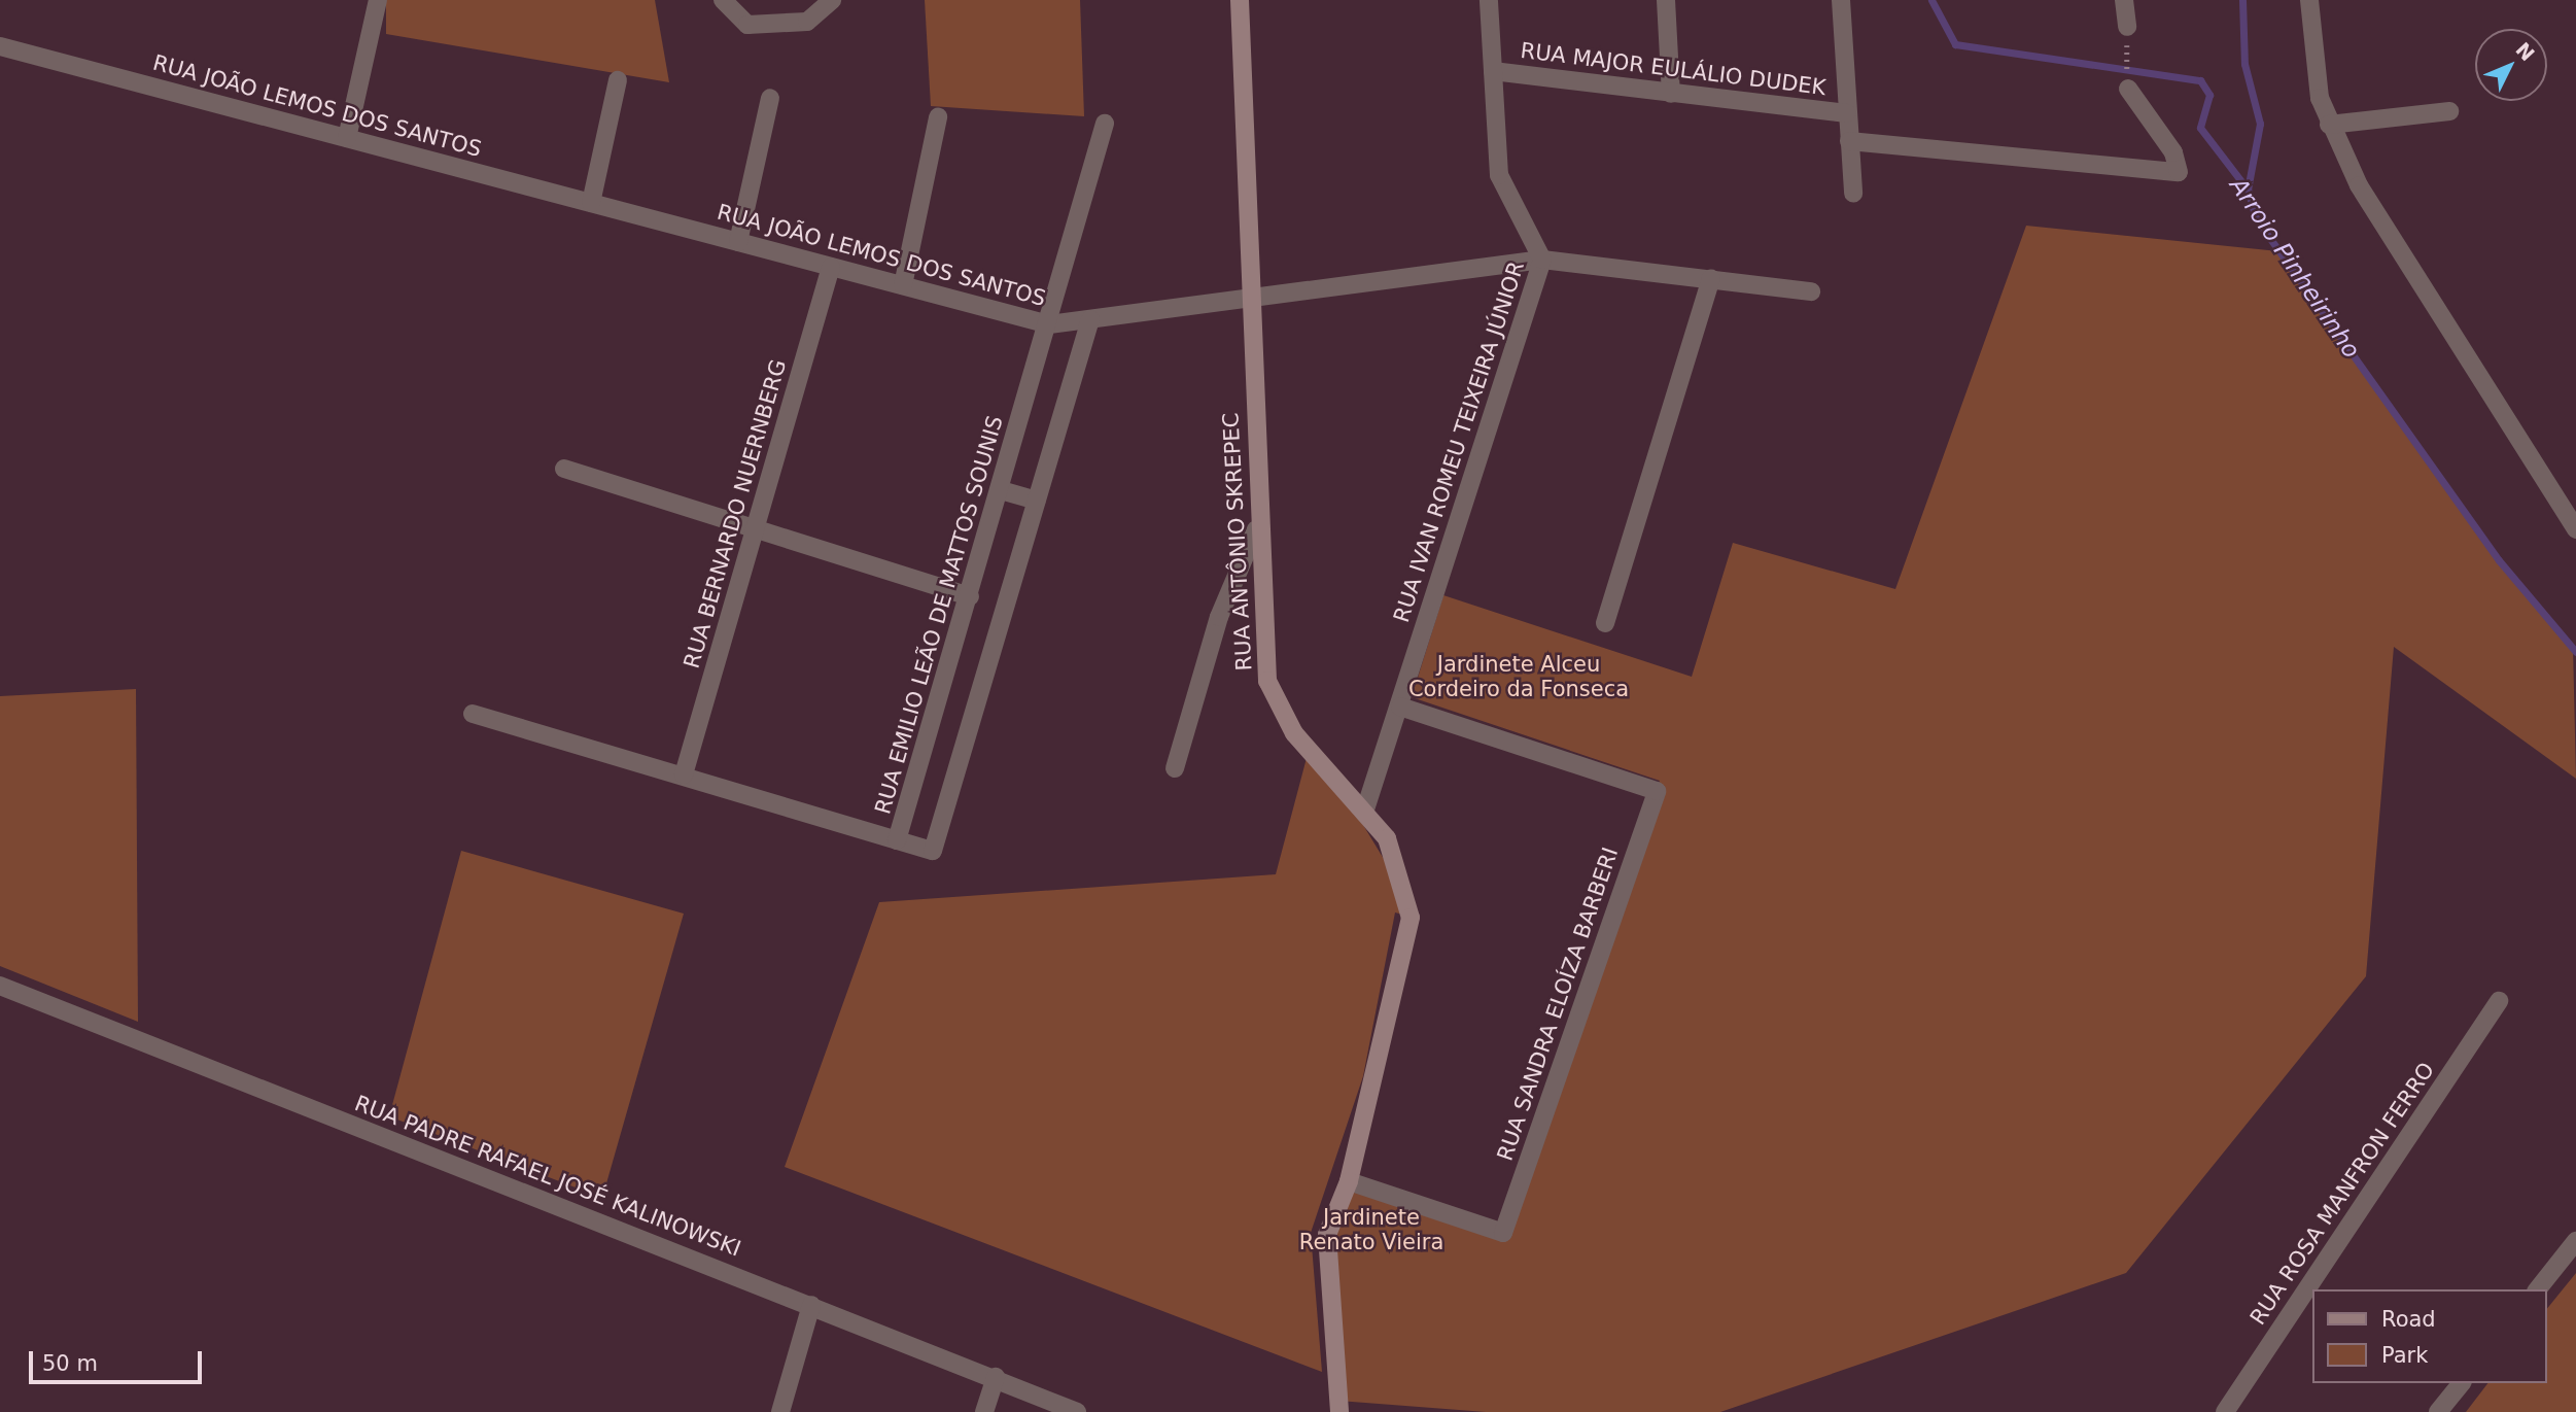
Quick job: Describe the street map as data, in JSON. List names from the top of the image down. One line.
{"streets":{"street":["RUA MAJOR EULÁLIO DUDEK","RUA JOÃO LEMOS DOS SANTOS","RUA IVAN ROMEU TEIXEIRA JÚNIOR","RUA BERNARDO NUERNBERG","RUA ANTÔNIO SKREPEC","RUA EMILIO LEÃO DE MATTOS SOUNIS","RUA SANDRA ELOÍZA BARBERI","RUA PADRE RAFAEL JOSÉ KALINOWSKI","RUA ROSA MANFRON FERRO"]},"crossings":[["RUA MAJOR EULÁLIO DUDEK","RUA IVAN ROMEU TEIXEIRA JÚNIOR"],["RUA JOÃO LEMOS DOS SANTOS","RUA IVAN ROMEU TEIXEIRA JÚNIOR"],["RUA JOÃO LEMOS DOS SANTOS","RUA BERNARDO NUERNBERG"],["RUA JOÃO LEMOS DOS SANTOS","RUA ANTÔNIO SKREPEC"],["RUA JOÃO LEMOS DOS SANTOS","RUA EMILIO LEÃO DE MATTOS SOUNIS"],["RUA IVAN ROMEU TEIXEIRA JÚNIOR","RUA ANTÔNIO SKREPEC"],["RUA IVAN ROMEU TEIXEIRA JÚNIOR","RUA SANDRA ELOÍZA BARBERI"],["RUA ANTÔNIO SKREPEC","RUA SANDRA ELOÍZA BARBERI"]],"water":["Arroio Pinheirinho"],"parks":["Jardinete Alceu Cordeiro da Fonseca","Jardinete Renato Vieira"],"legend":["Road","Park"],"scale_bar":"50 m","north":"top right"}
